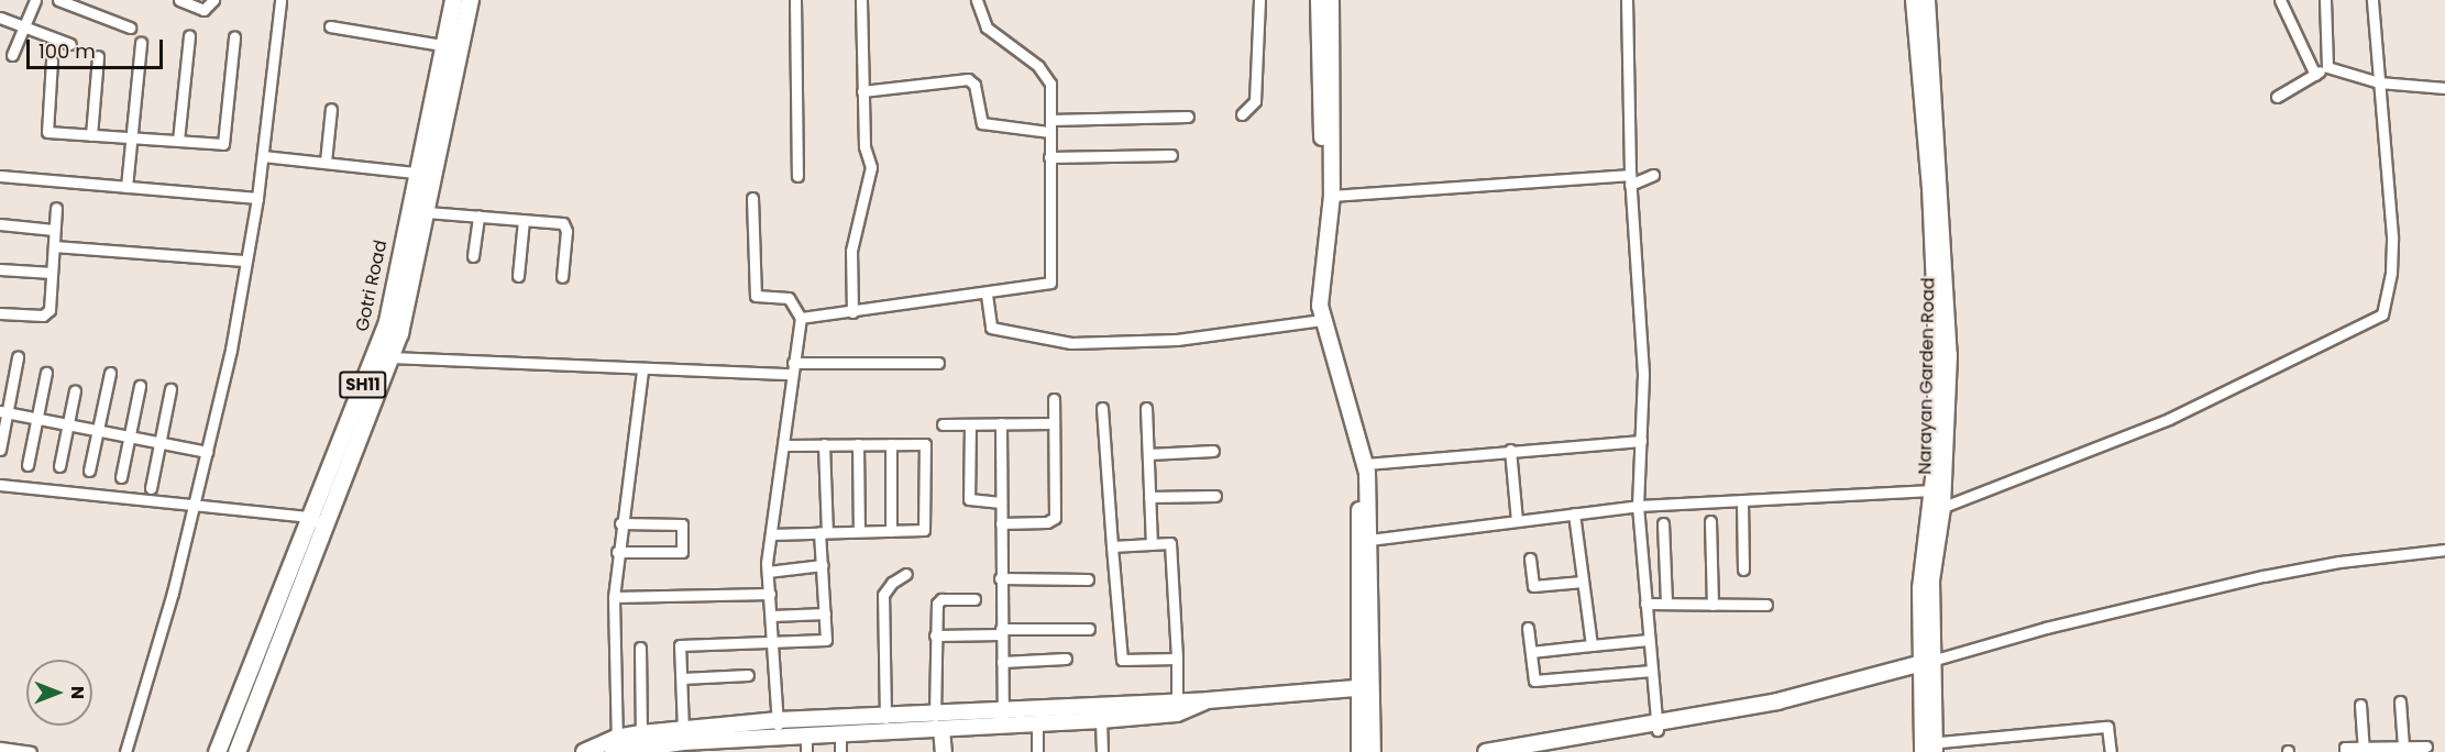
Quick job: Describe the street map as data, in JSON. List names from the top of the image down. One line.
{"streets":{"main road":["Gotri Road","SH11"],"street":["Narayan Garden Road"]},"scale_bar":"100 m","north":"right"}
